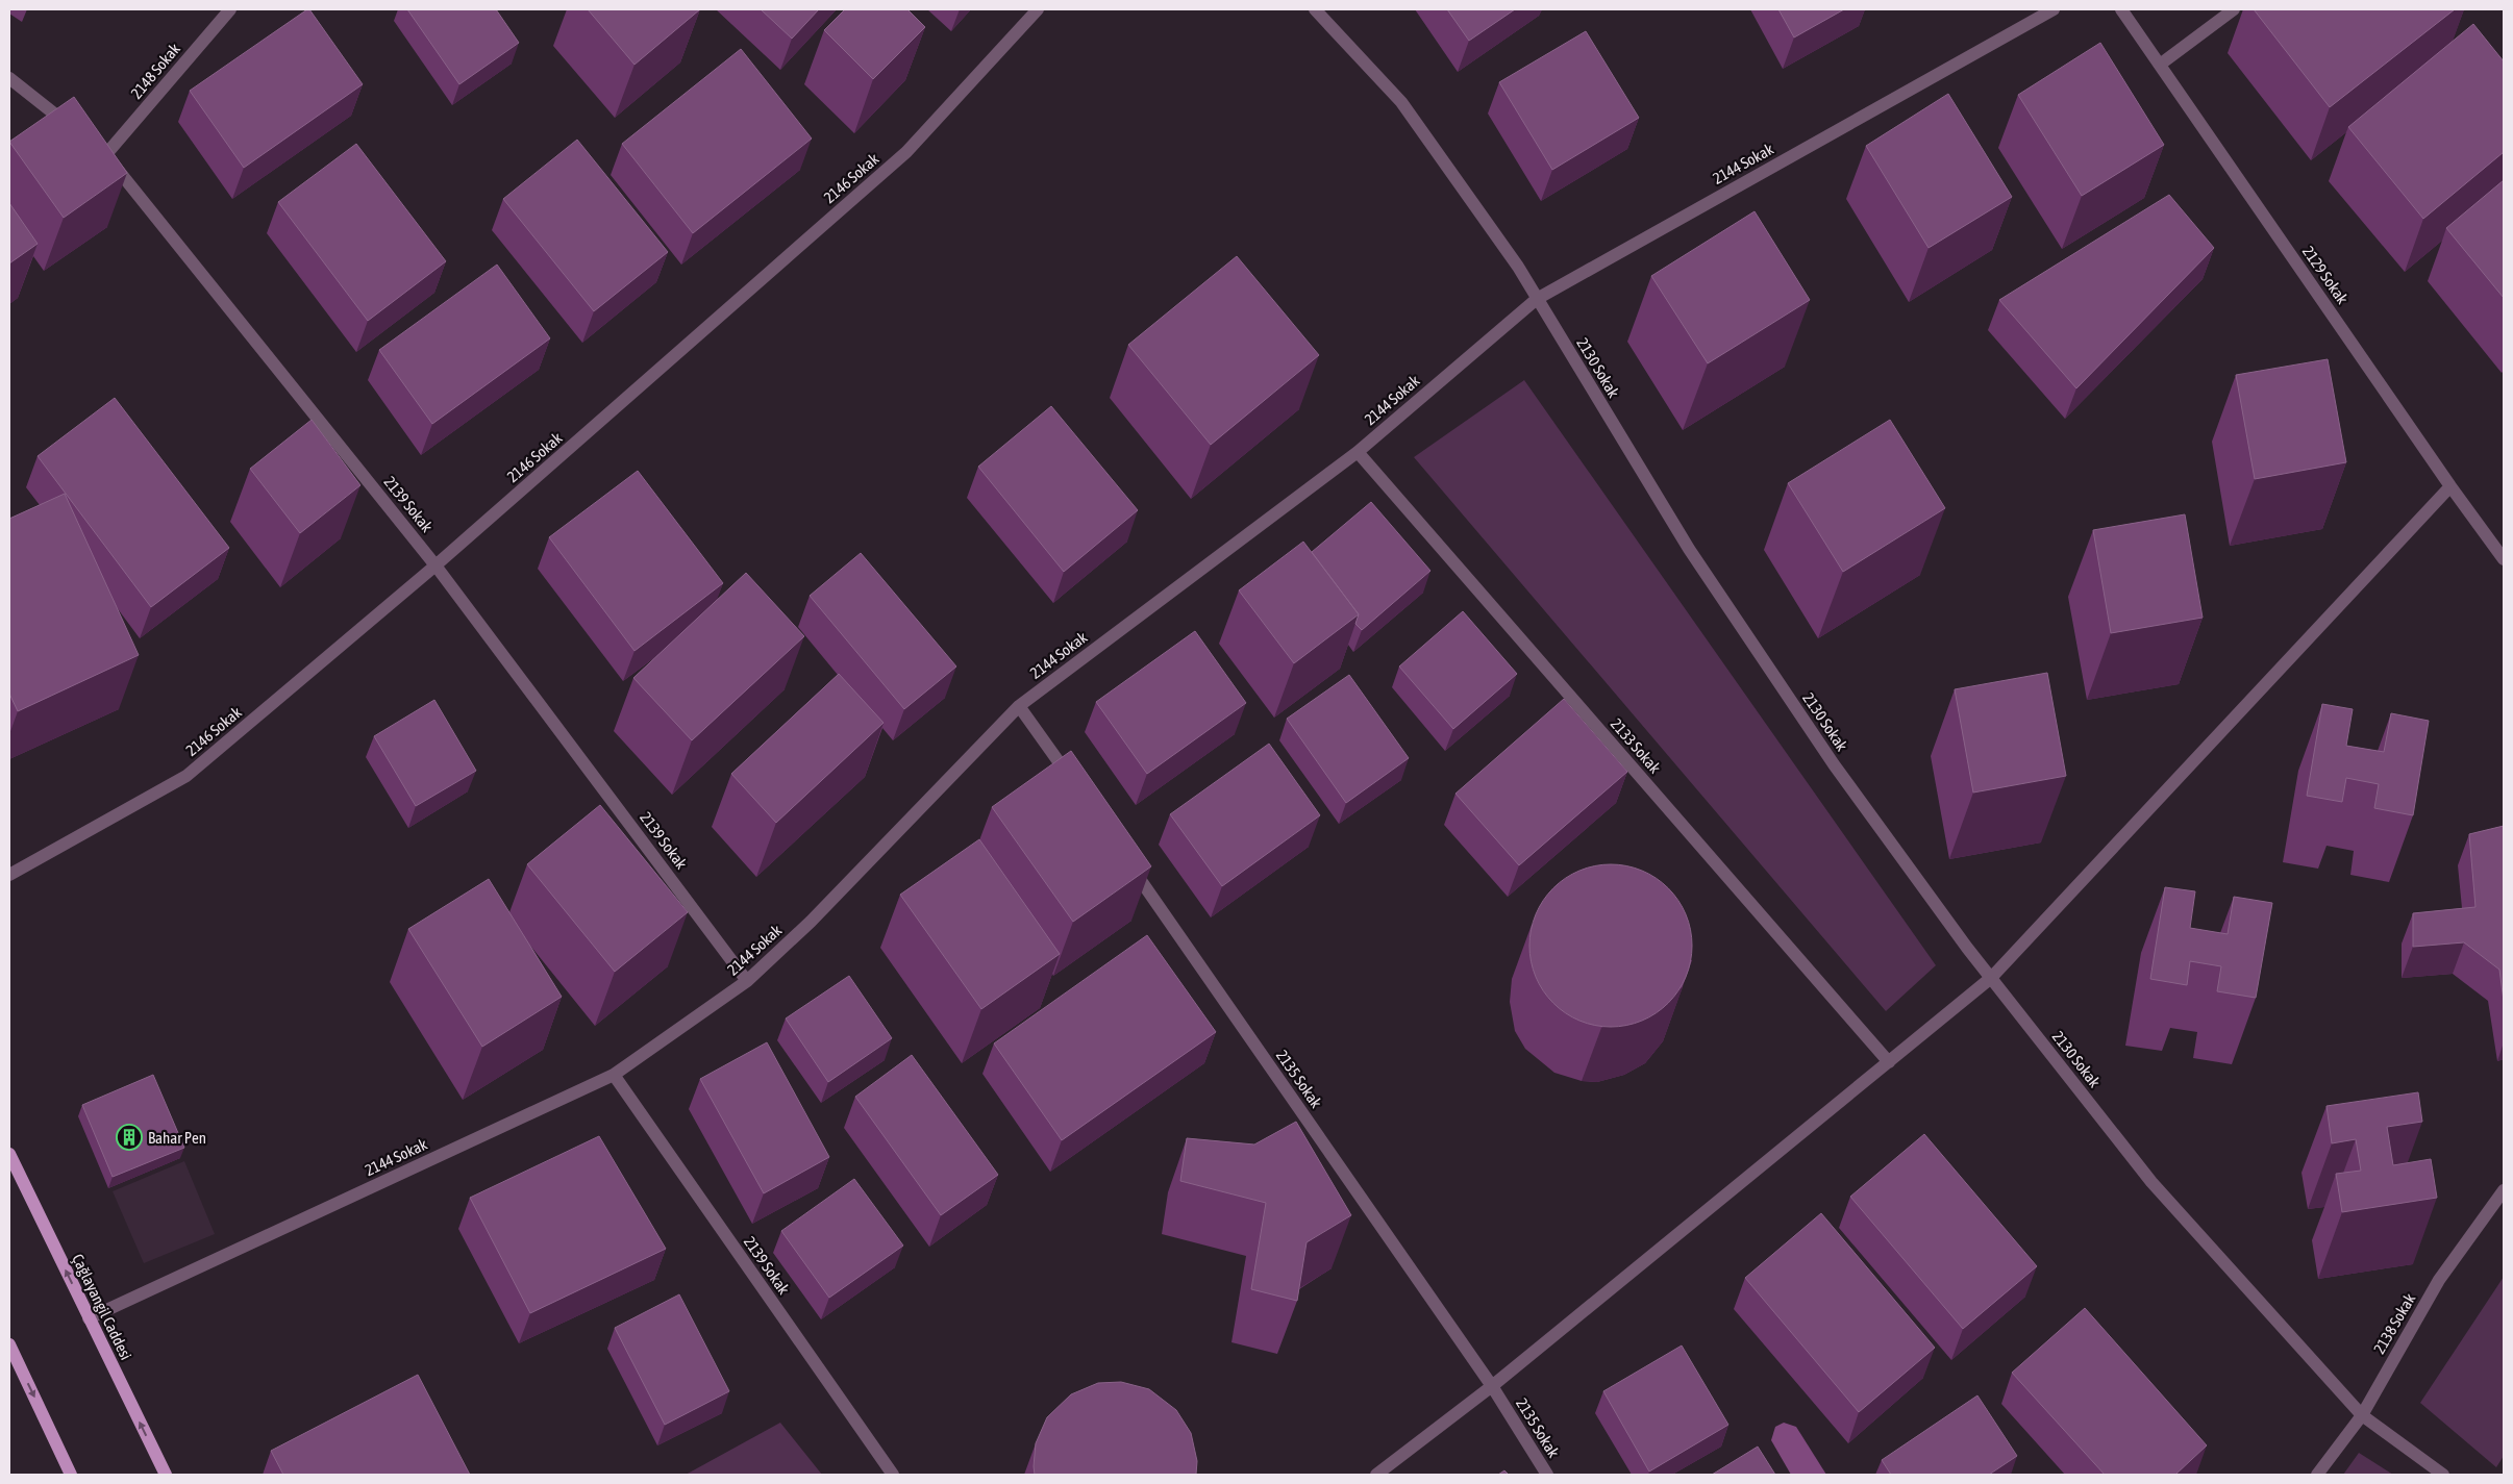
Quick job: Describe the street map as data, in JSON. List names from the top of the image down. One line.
{"streets":{"main road":["Çağlayangil Caddesi"],"street":["2148 Sokak","2144 Sokak","2146 Sokak","2129 Sokak","2130 Sokak","2139 Sokak","2133 Sokak","2135 Sokak","2138 Sokak"]},"crossings":[["2148 Sokak","2139 Sokak"],["2144 Sokak","2130 Sokak"],["2144 Sokak","2139 Sokak"],["2144 Sokak","2133 Sokak"],["2144 Sokak","Çağlayangil Caddesi"],["2146 Sokak","2139 Sokak"],["2130 Sokak","2138 Sokak"]],"places":{"building":["Bahar Pen"]}}
